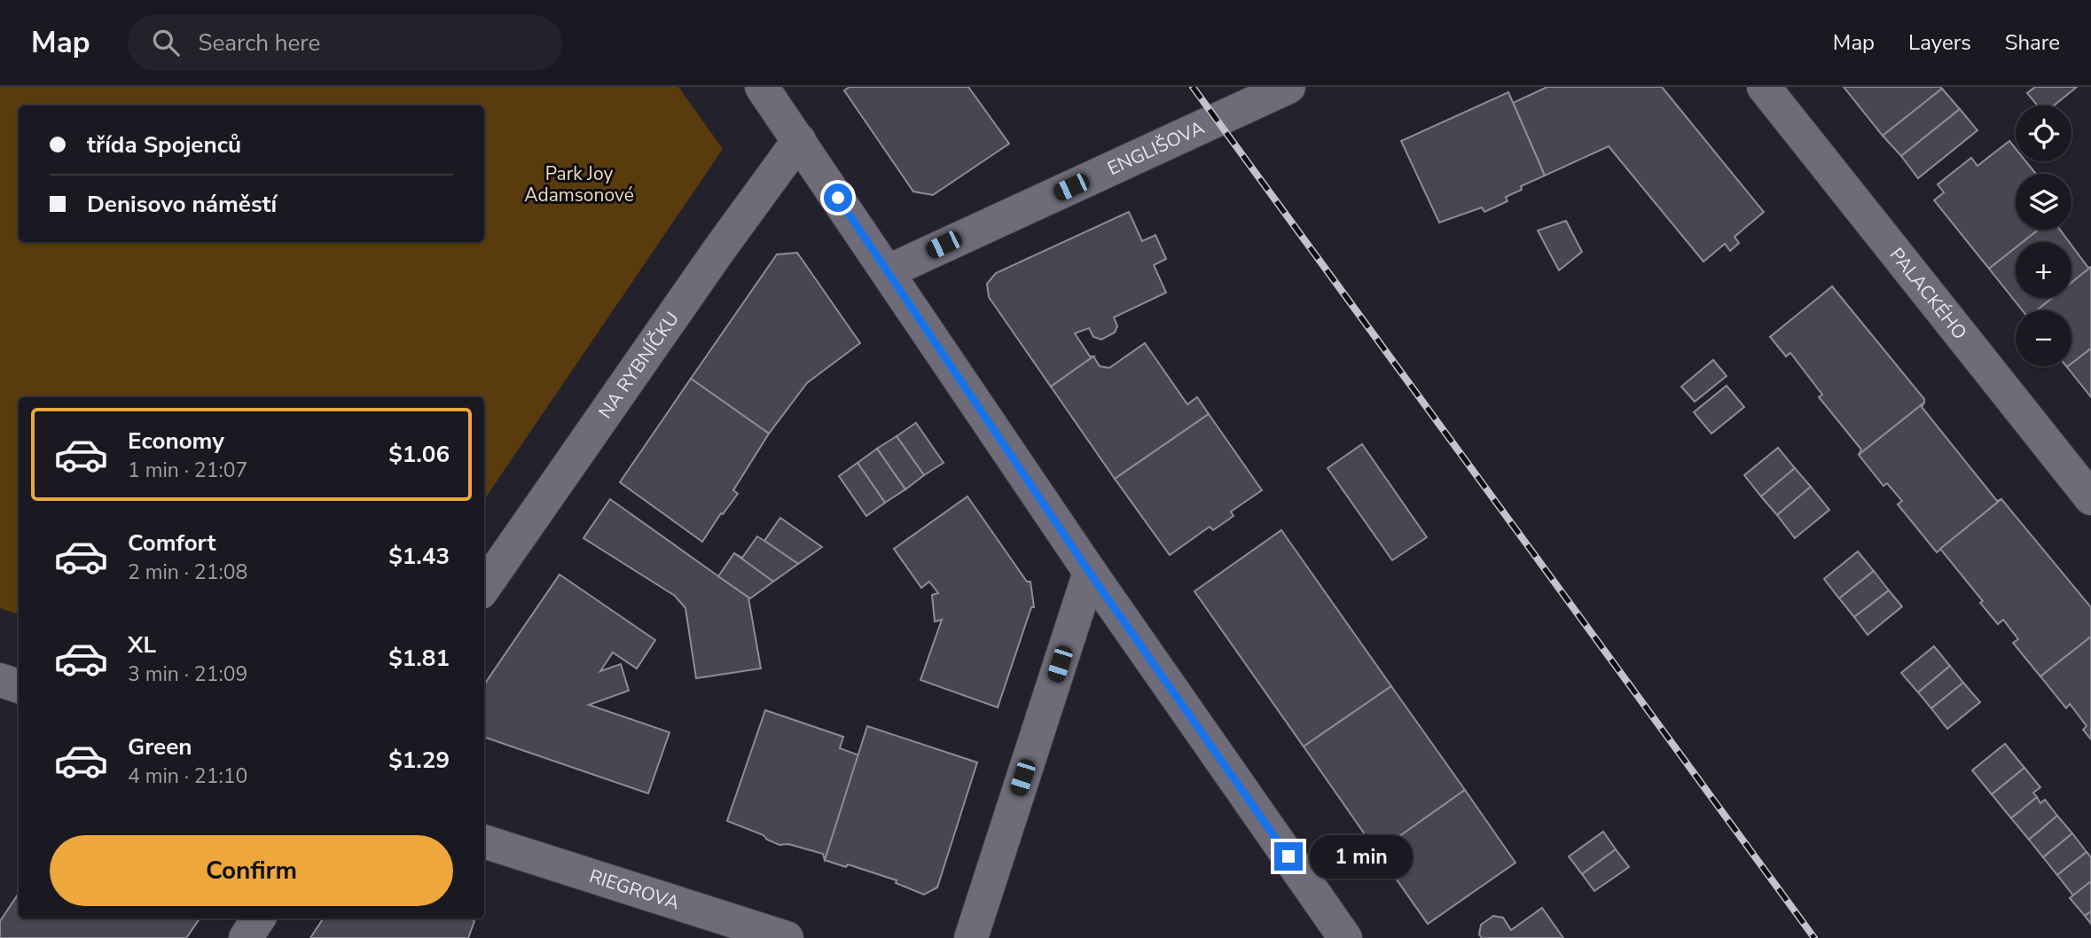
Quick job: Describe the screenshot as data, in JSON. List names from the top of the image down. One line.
{"streets":{"street":["ENGLIŠOVA","PALACKÉHO","NA RYBNÍČKU","RIEGROVA"]},"parks":["Park Joy Adamsonové"],"page":{"header":"Map","search":"Search here","nav":["Map","Layers","Share"],"map_buttons":["+","−"],"banner":["třída Spojenců","Denisovo náměstí"],"list":[{"name":"Economy","note":"1 min · 21:07","value":"$1.06"},{"name":"Comfort","note":"2 min · 21:08","value":"$1.43"},{"name":"XL","note":"3 min · 21:09","value":"$1.81"},{"name":"Green","note":"4 min · 21:10","value":"$1.29"}],"buttons":"Confirm","bubble":"1 min"}}
